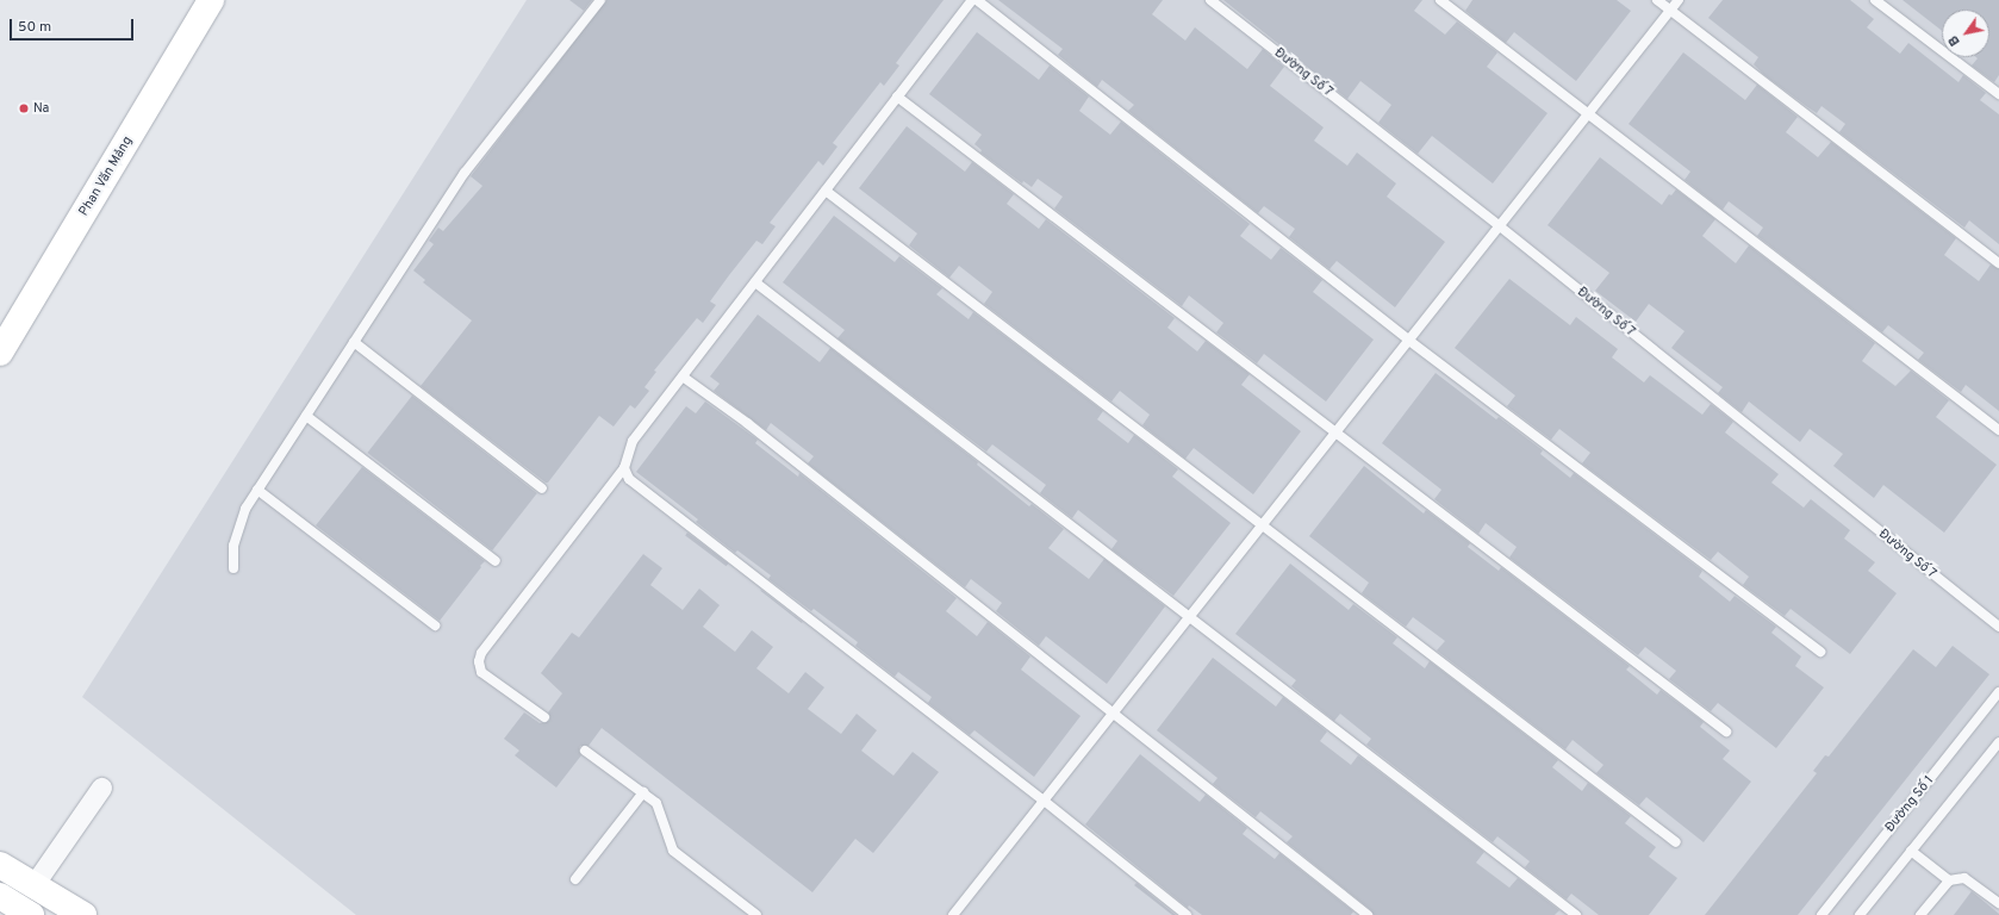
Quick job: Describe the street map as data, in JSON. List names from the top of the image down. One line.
{"streets":{"main road":["Phan Văn Mảng"],"lane":["Đường Số 7","Đường Số 1"]},"places":["Na"],"scale_bar":"50 m","north":"bottom left"}
